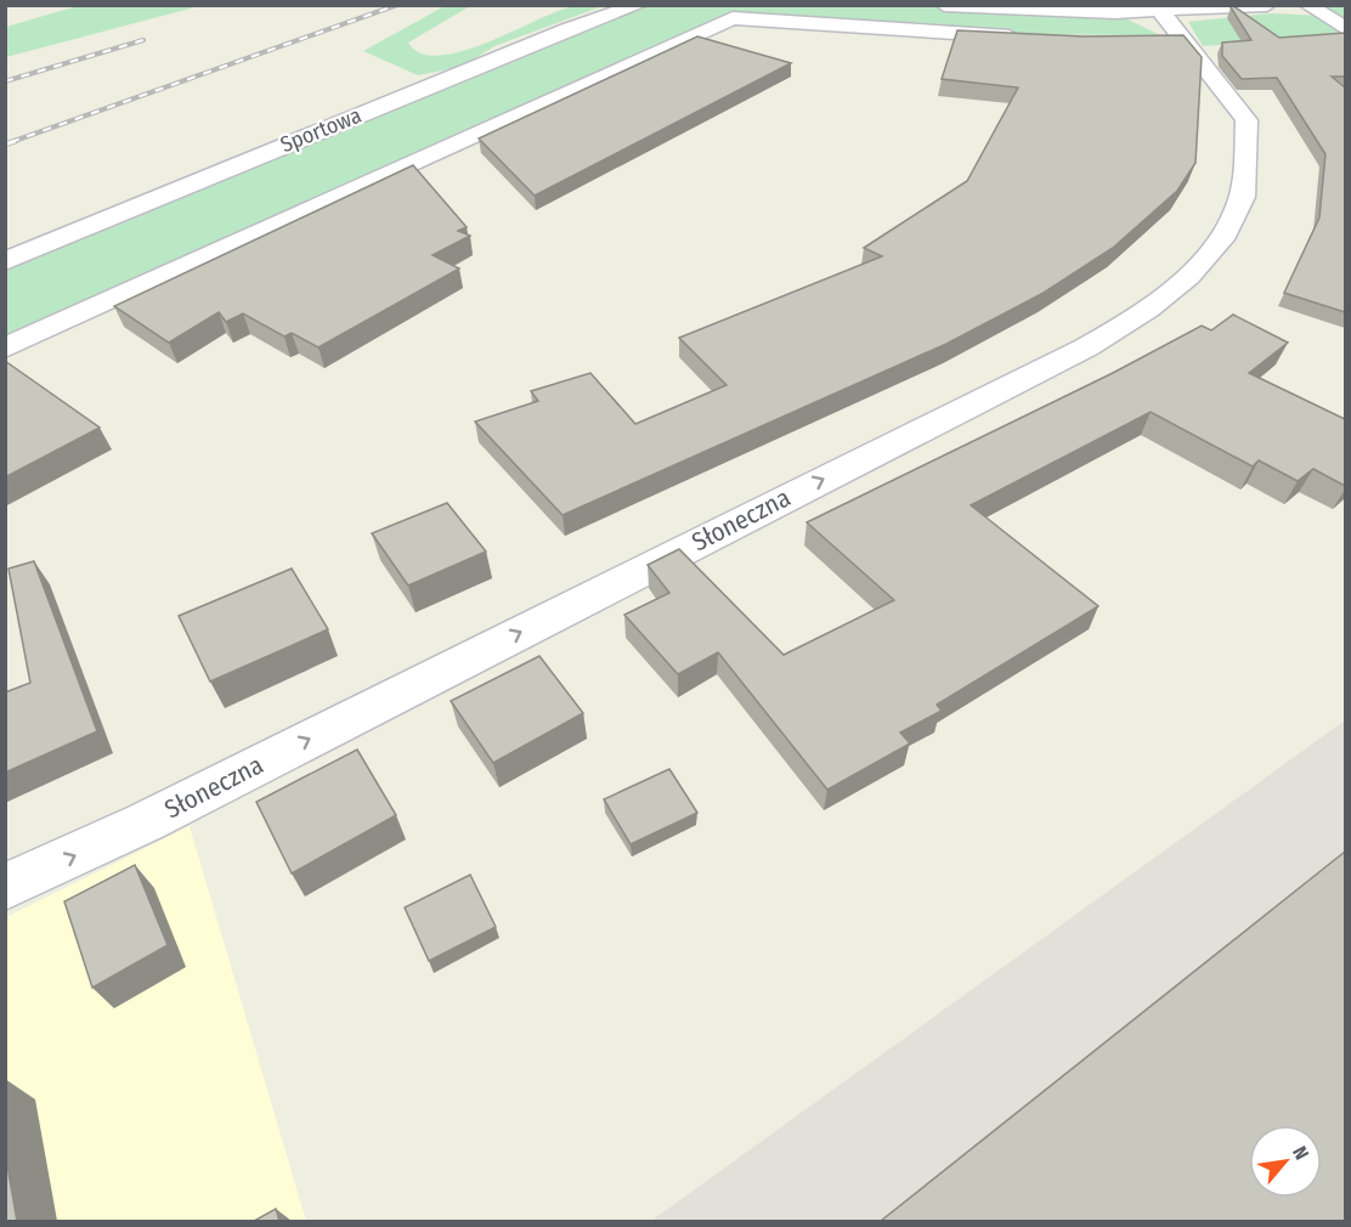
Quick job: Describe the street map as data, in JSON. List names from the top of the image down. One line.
{"streets":{"street":["Sportowa","Słoneczna"]},"one_way":["Słoneczna"],"north":"top right"}
